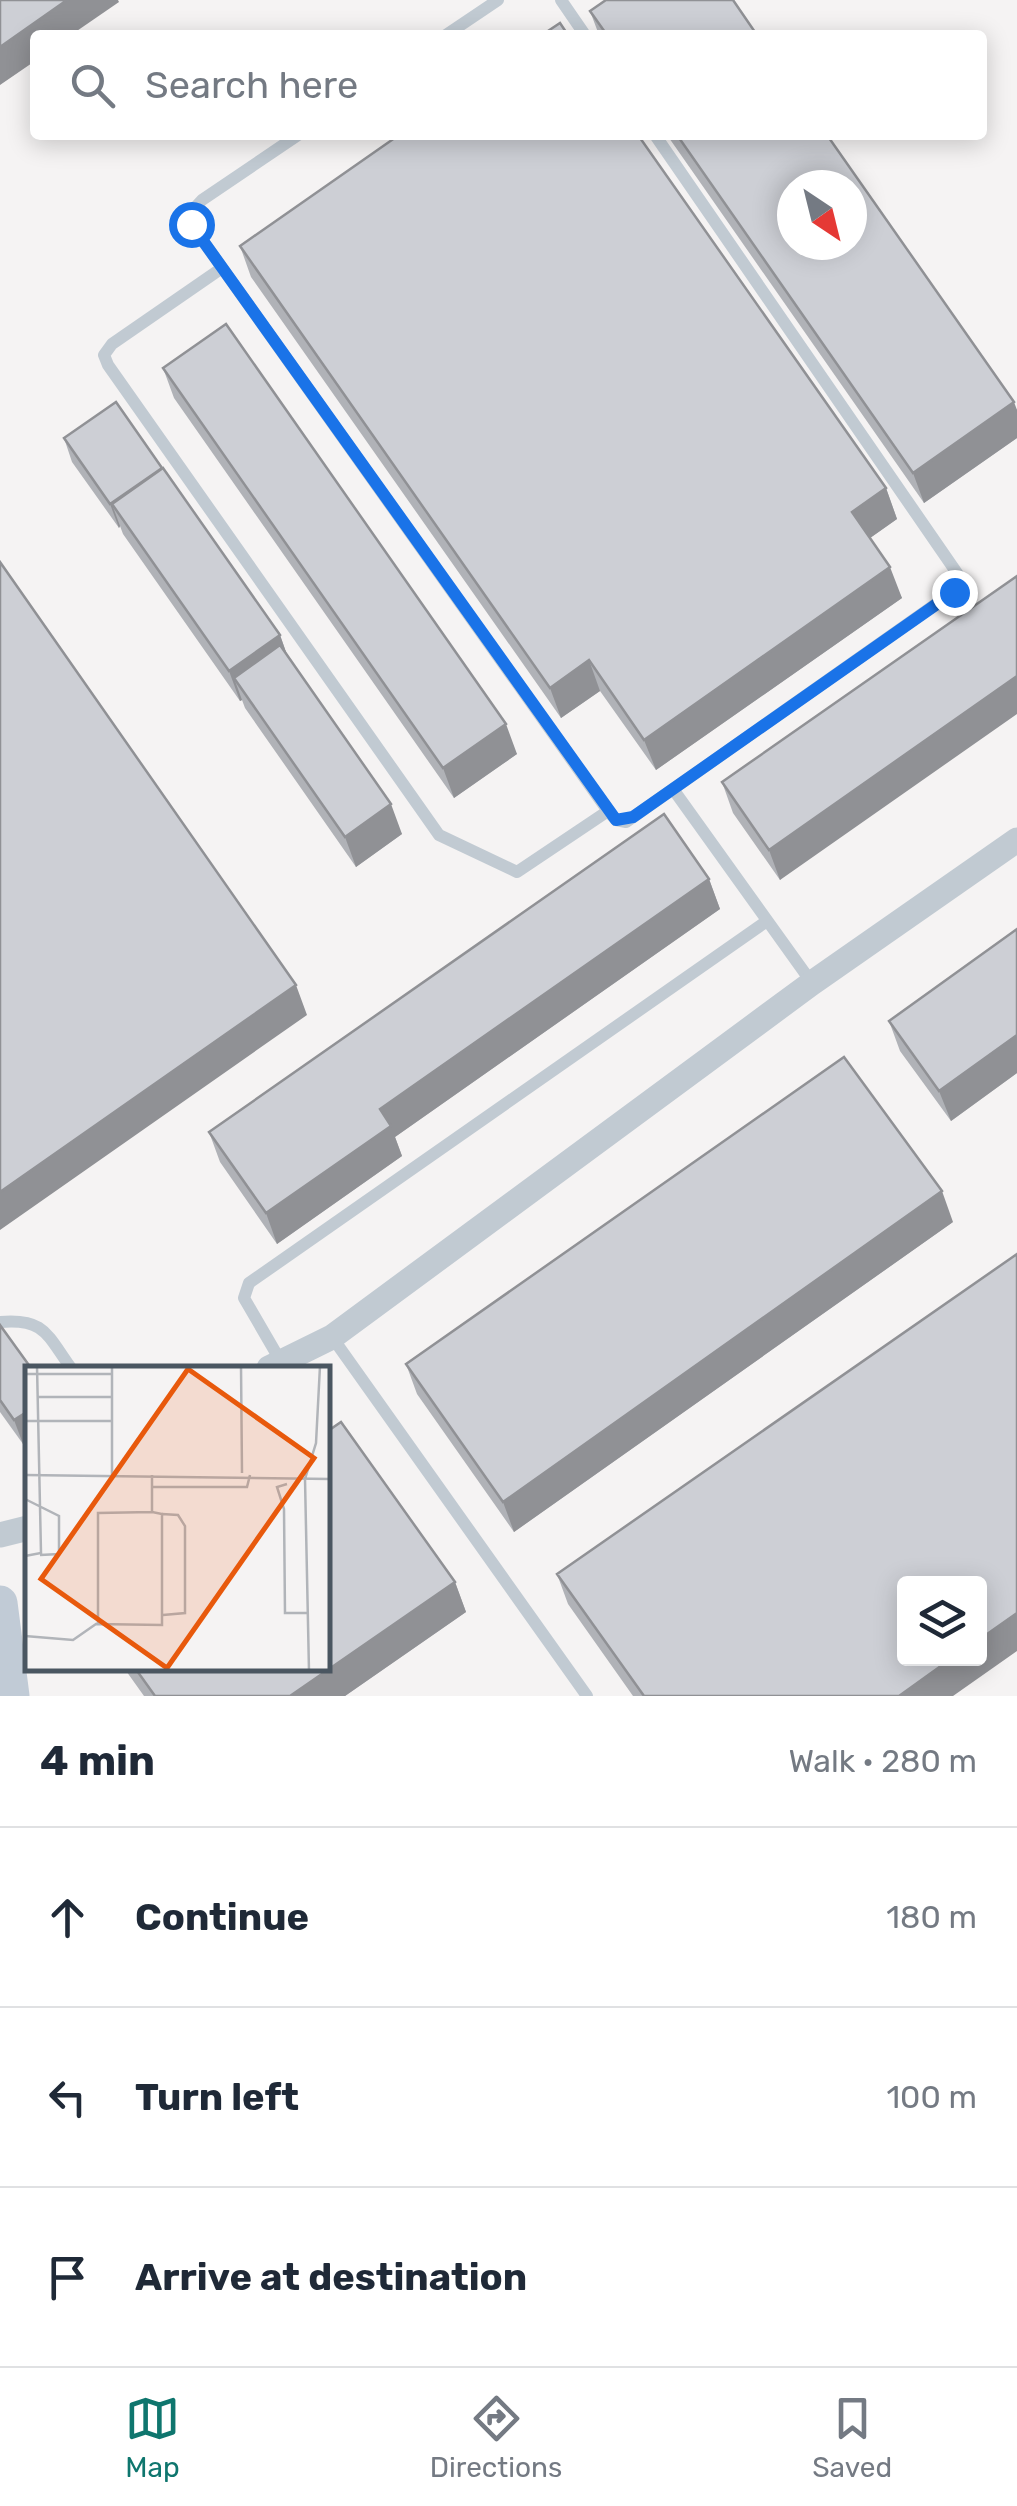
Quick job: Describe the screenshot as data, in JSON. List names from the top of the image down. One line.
{"north":"bottom right","page":{"search":"Search here","heading":["4 min","Walk · 280 m"],"list":[["Continue","180 m"],["Turn left","100 m"],"Arrive at destination"],"nav":["Map","Directions","Saved"]}}
